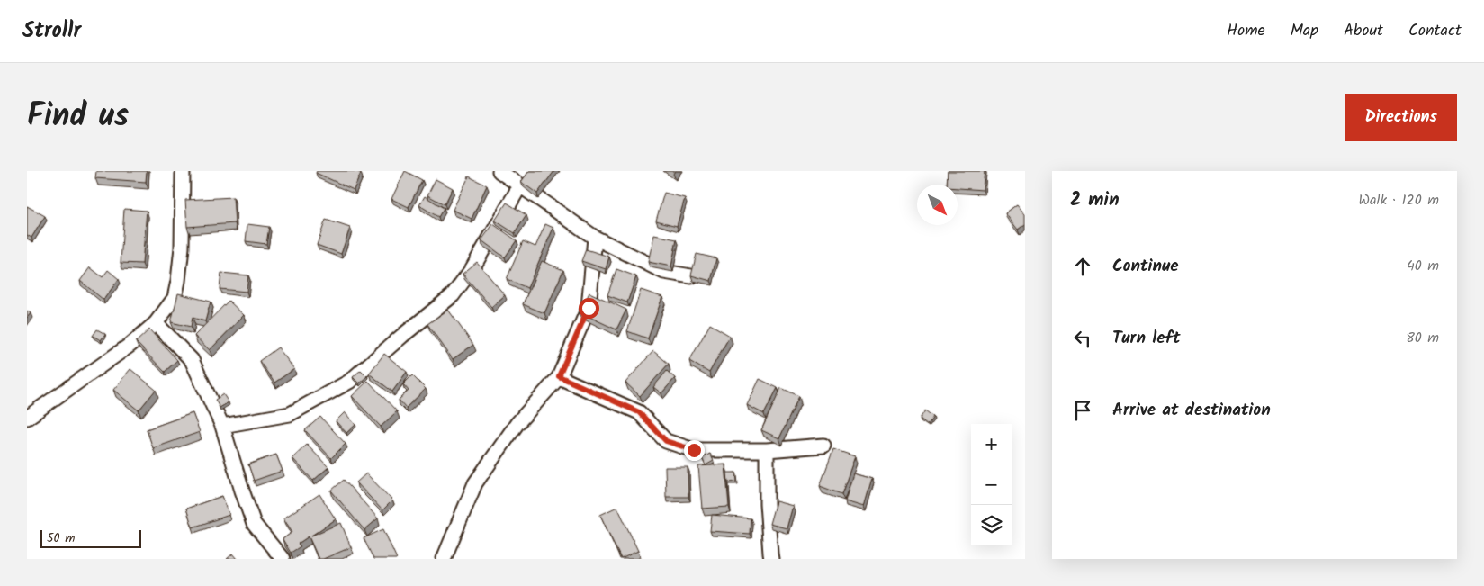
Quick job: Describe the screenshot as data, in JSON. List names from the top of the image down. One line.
{"scale_bar":"50 m","north":"bottom right","page":{"header":"Strollr","nav":["Home","Map","About","Contact"],"title":"Find us","buttons":"Directions","heading":["2 min","Walk · 120 m"],"list":[["Continue","40 m"],["Turn left","80 m"],"Arrive at destination"],"map_buttons":["+","−"],"scale":"50 m"}}
